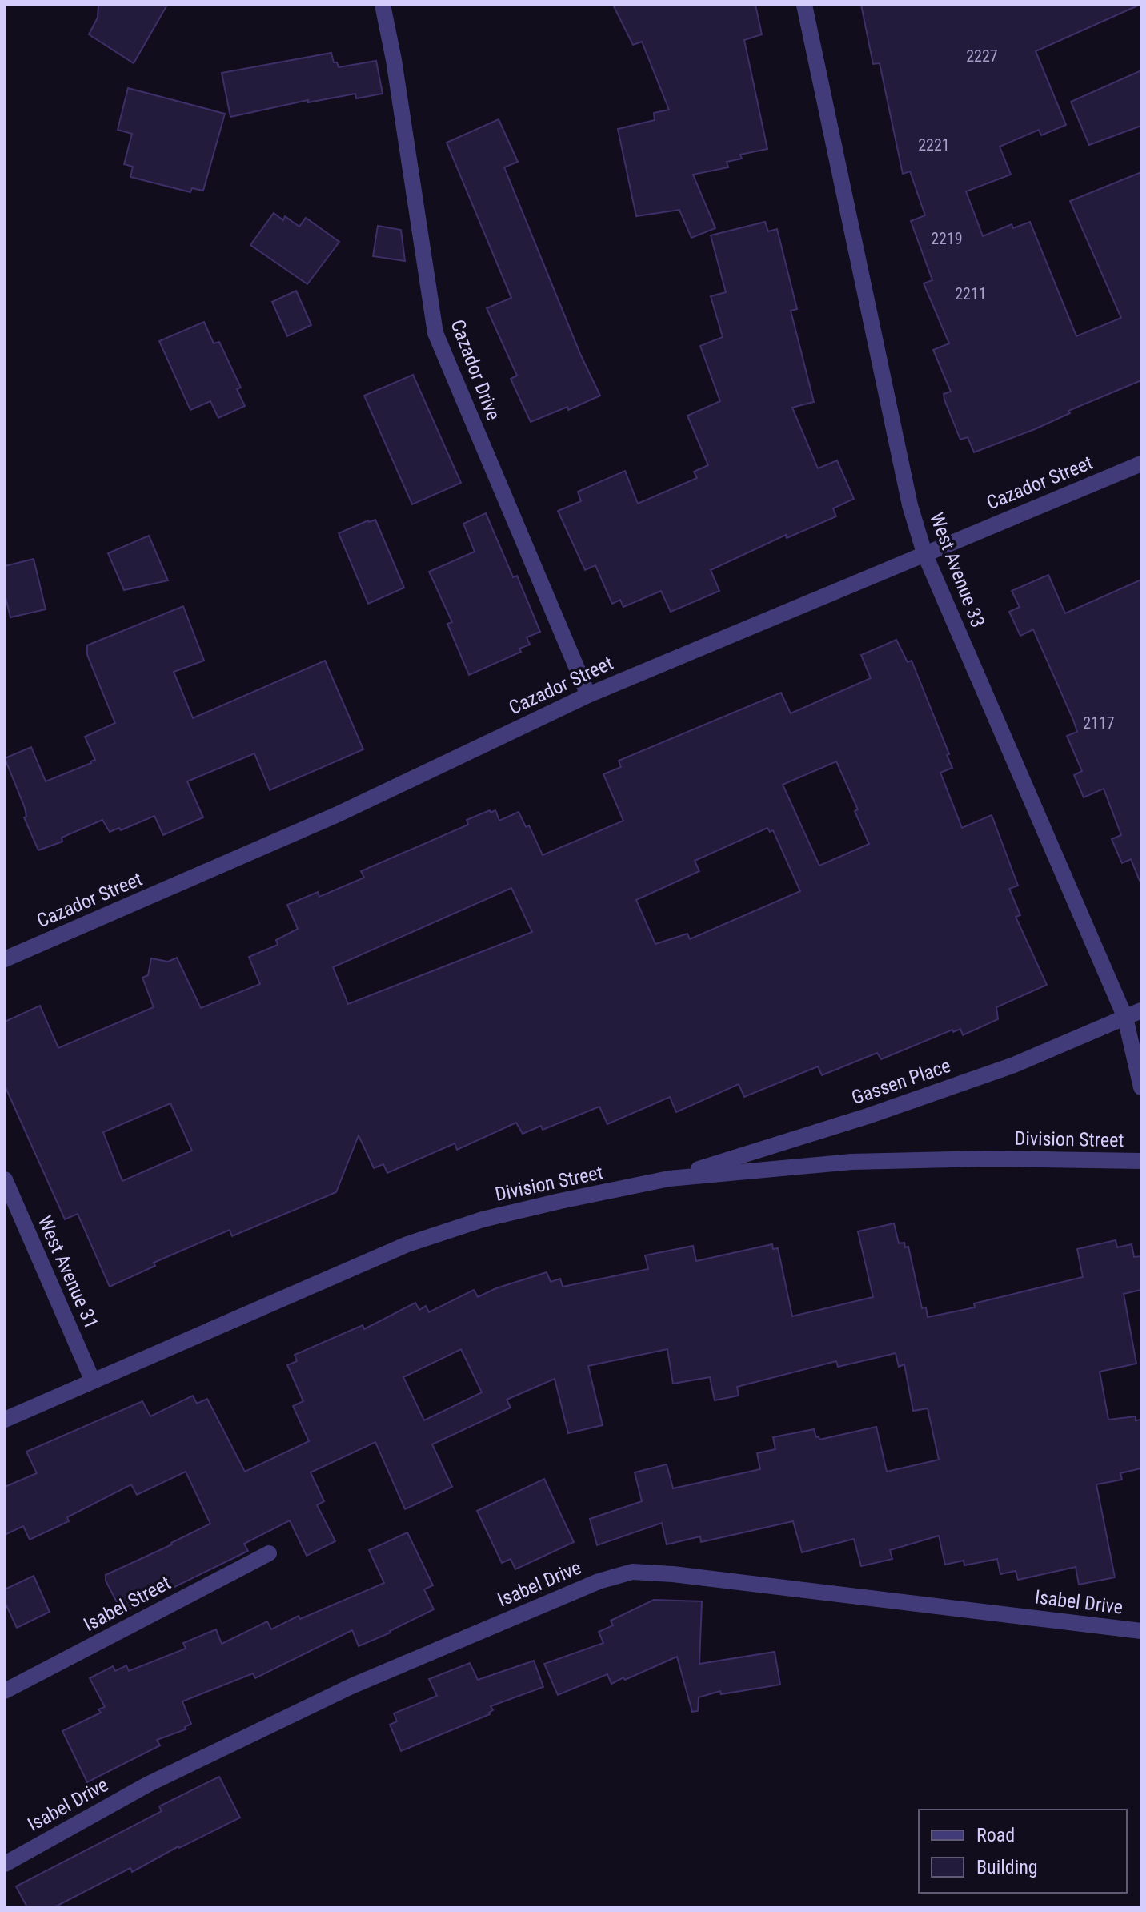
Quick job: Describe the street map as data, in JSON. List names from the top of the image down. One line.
{"streets":{"street":["Cazador Drive","Cazador Street","West Avenue 33","Gassen Place","Division Street","West Avenue 31","Isabel Drive","Isabel Street"]},"crossings":[["Cazador Drive","Cazador Street"],["Cazador Street","West Avenue 33"],["West Avenue 33","Gassen Place"],["Gassen Place","Division Street"],["Division Street","West Avenue 31"]],"house_numbers":["2227","2221","2219","2211","2117"],"legend":["Road","Building"]}
